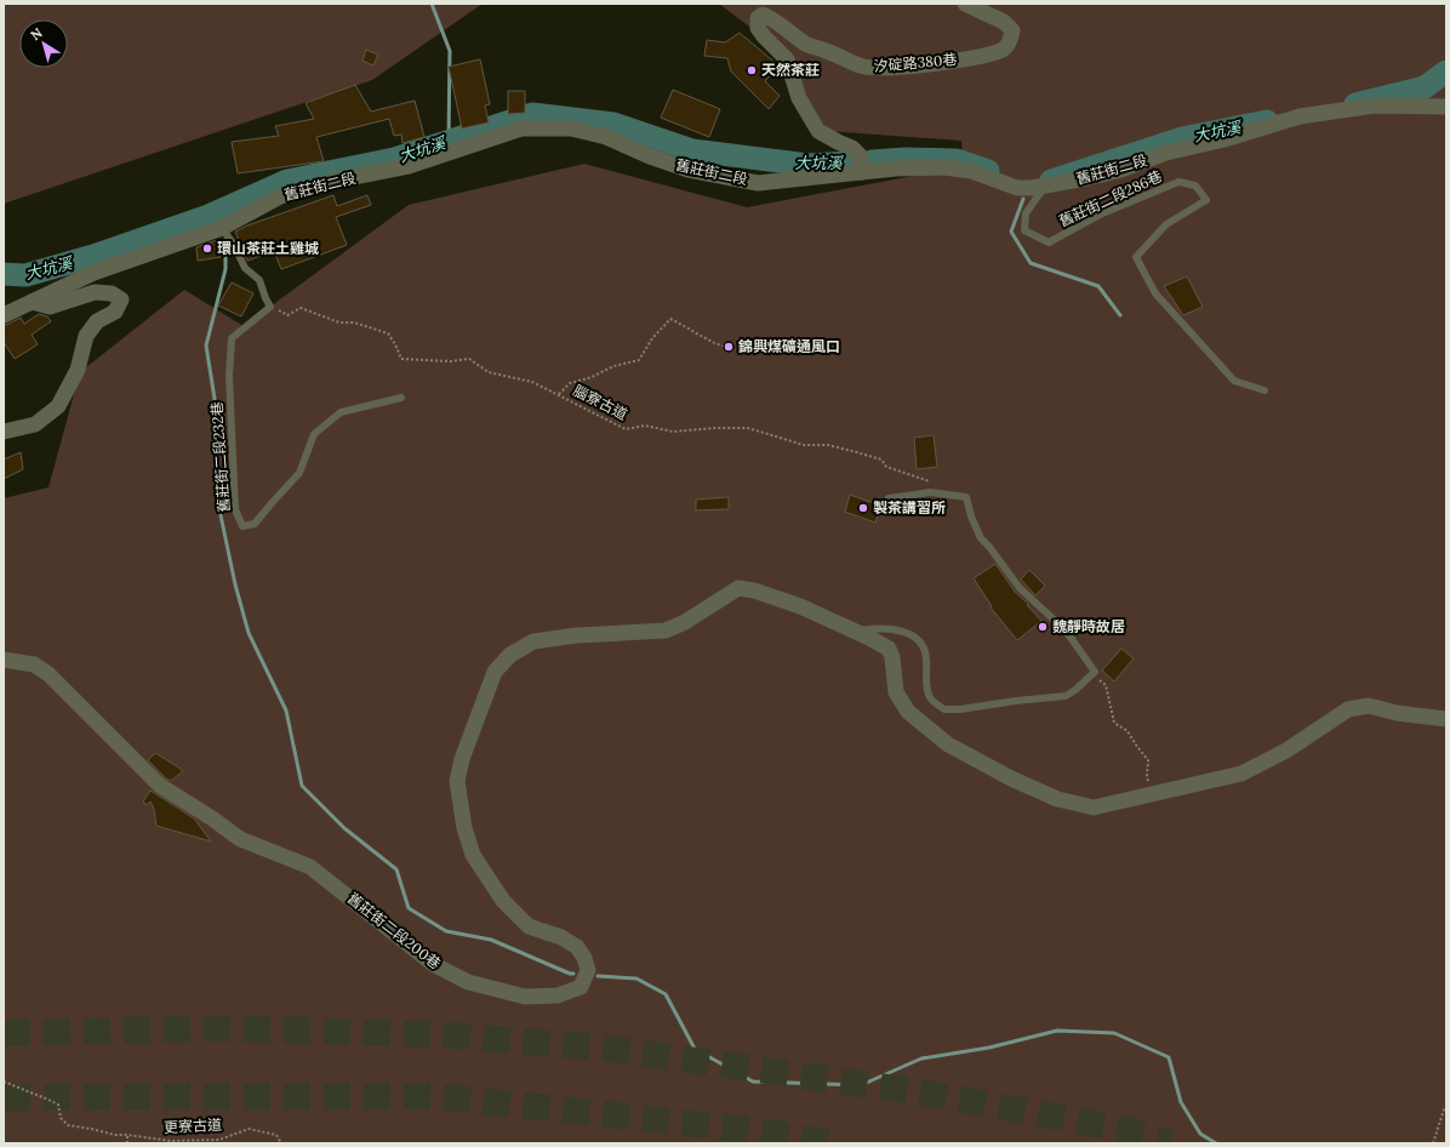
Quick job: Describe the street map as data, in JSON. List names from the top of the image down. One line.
{"streets":{"street":["汐碇路380巷","舊莊街二段","舊莊街二段200巷"],"lane":["舊莊街二段286巷","舊莊街二段232巷"],"path":["腦寮古道","更寮古道"]},"crossings":[["汐碇路380巷","舊莊街二段"],["舊莊街二段","舊莊街二段286巷"],["腦寮古道","舊莊街二段232巷"]],"water":["大坑溪"],"places":["天然茶莊","環山茶莊土雞城","錦興煤礦通風口","製茶講習所","魏靜時故居"],"north":"top left"}
